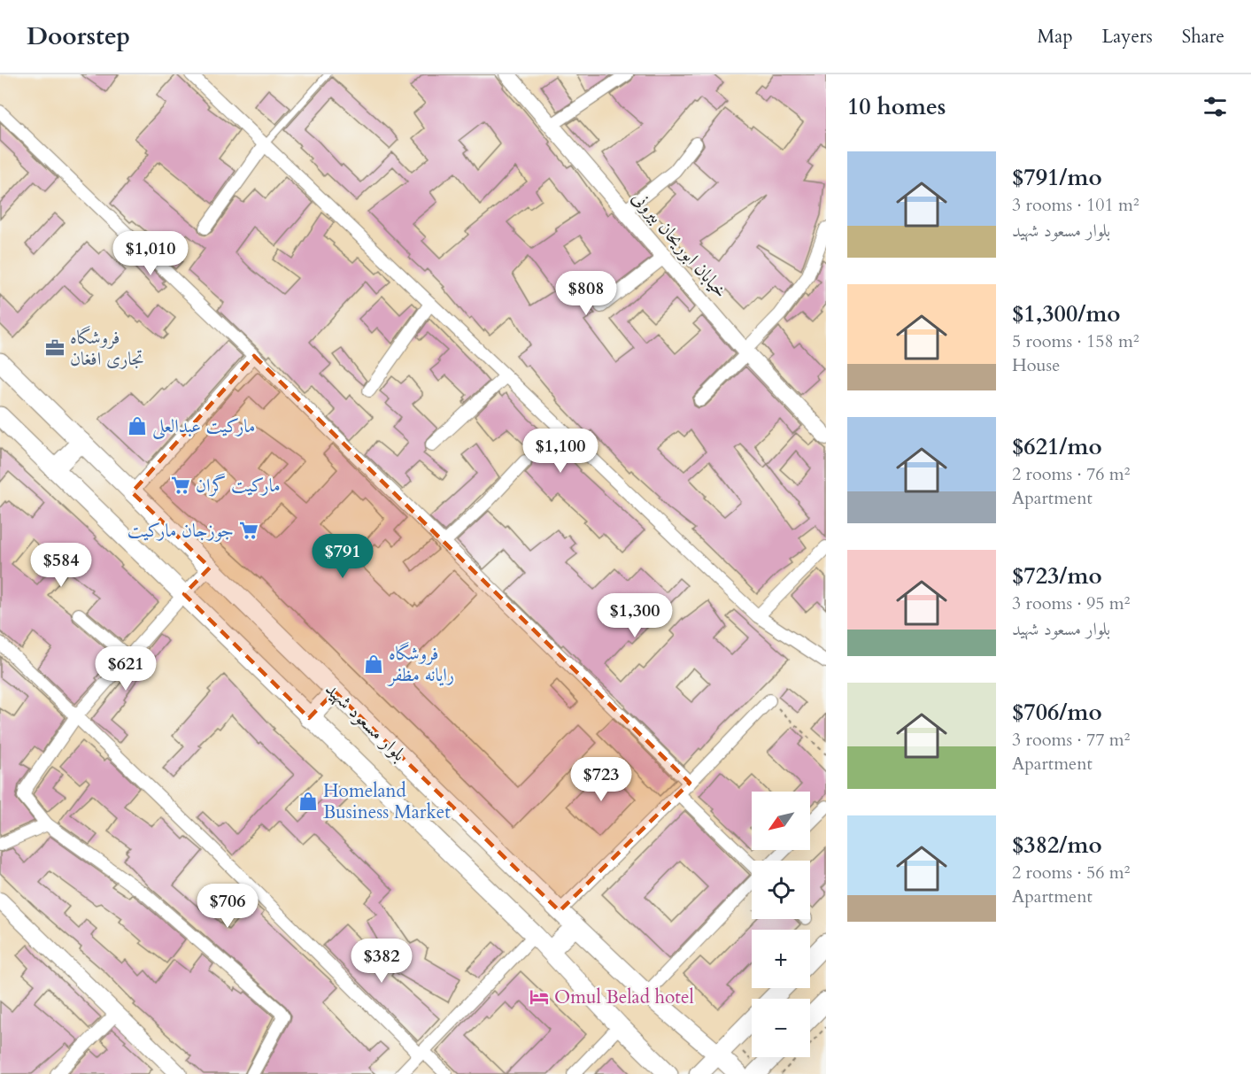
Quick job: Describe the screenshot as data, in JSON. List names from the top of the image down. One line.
{"streets":{"main road":["بلوار مسعود شهید"],"street":["خیابان ابوریحان بیرونی"]},"places":{"office":["فروشگاه تجاری افغان"],"shop":["مارکیت عبدالعلی","فروشگاه رایانه مظفر","Homeland Business Market"],"supermarket":["مارکیت گران","جوزجان مارکیت"],"hotel":["Omul Belad hotel"]},"north":"bottom left","page":{"header":"Doorstep","nav":["Map","Layers","Share"],"heading":"10 homes","list":[{"name":"$791/mo","note":"3 rooms · 101 m² · بلوار مسعود شهید"},{"name":"$1,300/mo","note":"5 rooms · 158 m² · House"},{"name":"$621/mo","note":"2 rooms · 76 m² · Apartment"},{"name":"$723/mo","note":"3 rooms · 95 m² · بلوار مسعود شهید"},{"name":"$706/mo","note":"3 rooms · 77 m² · Apartment"},{"name":"$382/mo","note":"2 rooms · 56 m² · Apartment"}],"price":["$1,010","$808","$1,100","$791","$584","$1,300","$621","$723","$706","$382"],"map_buttons":["+","−"]}}
